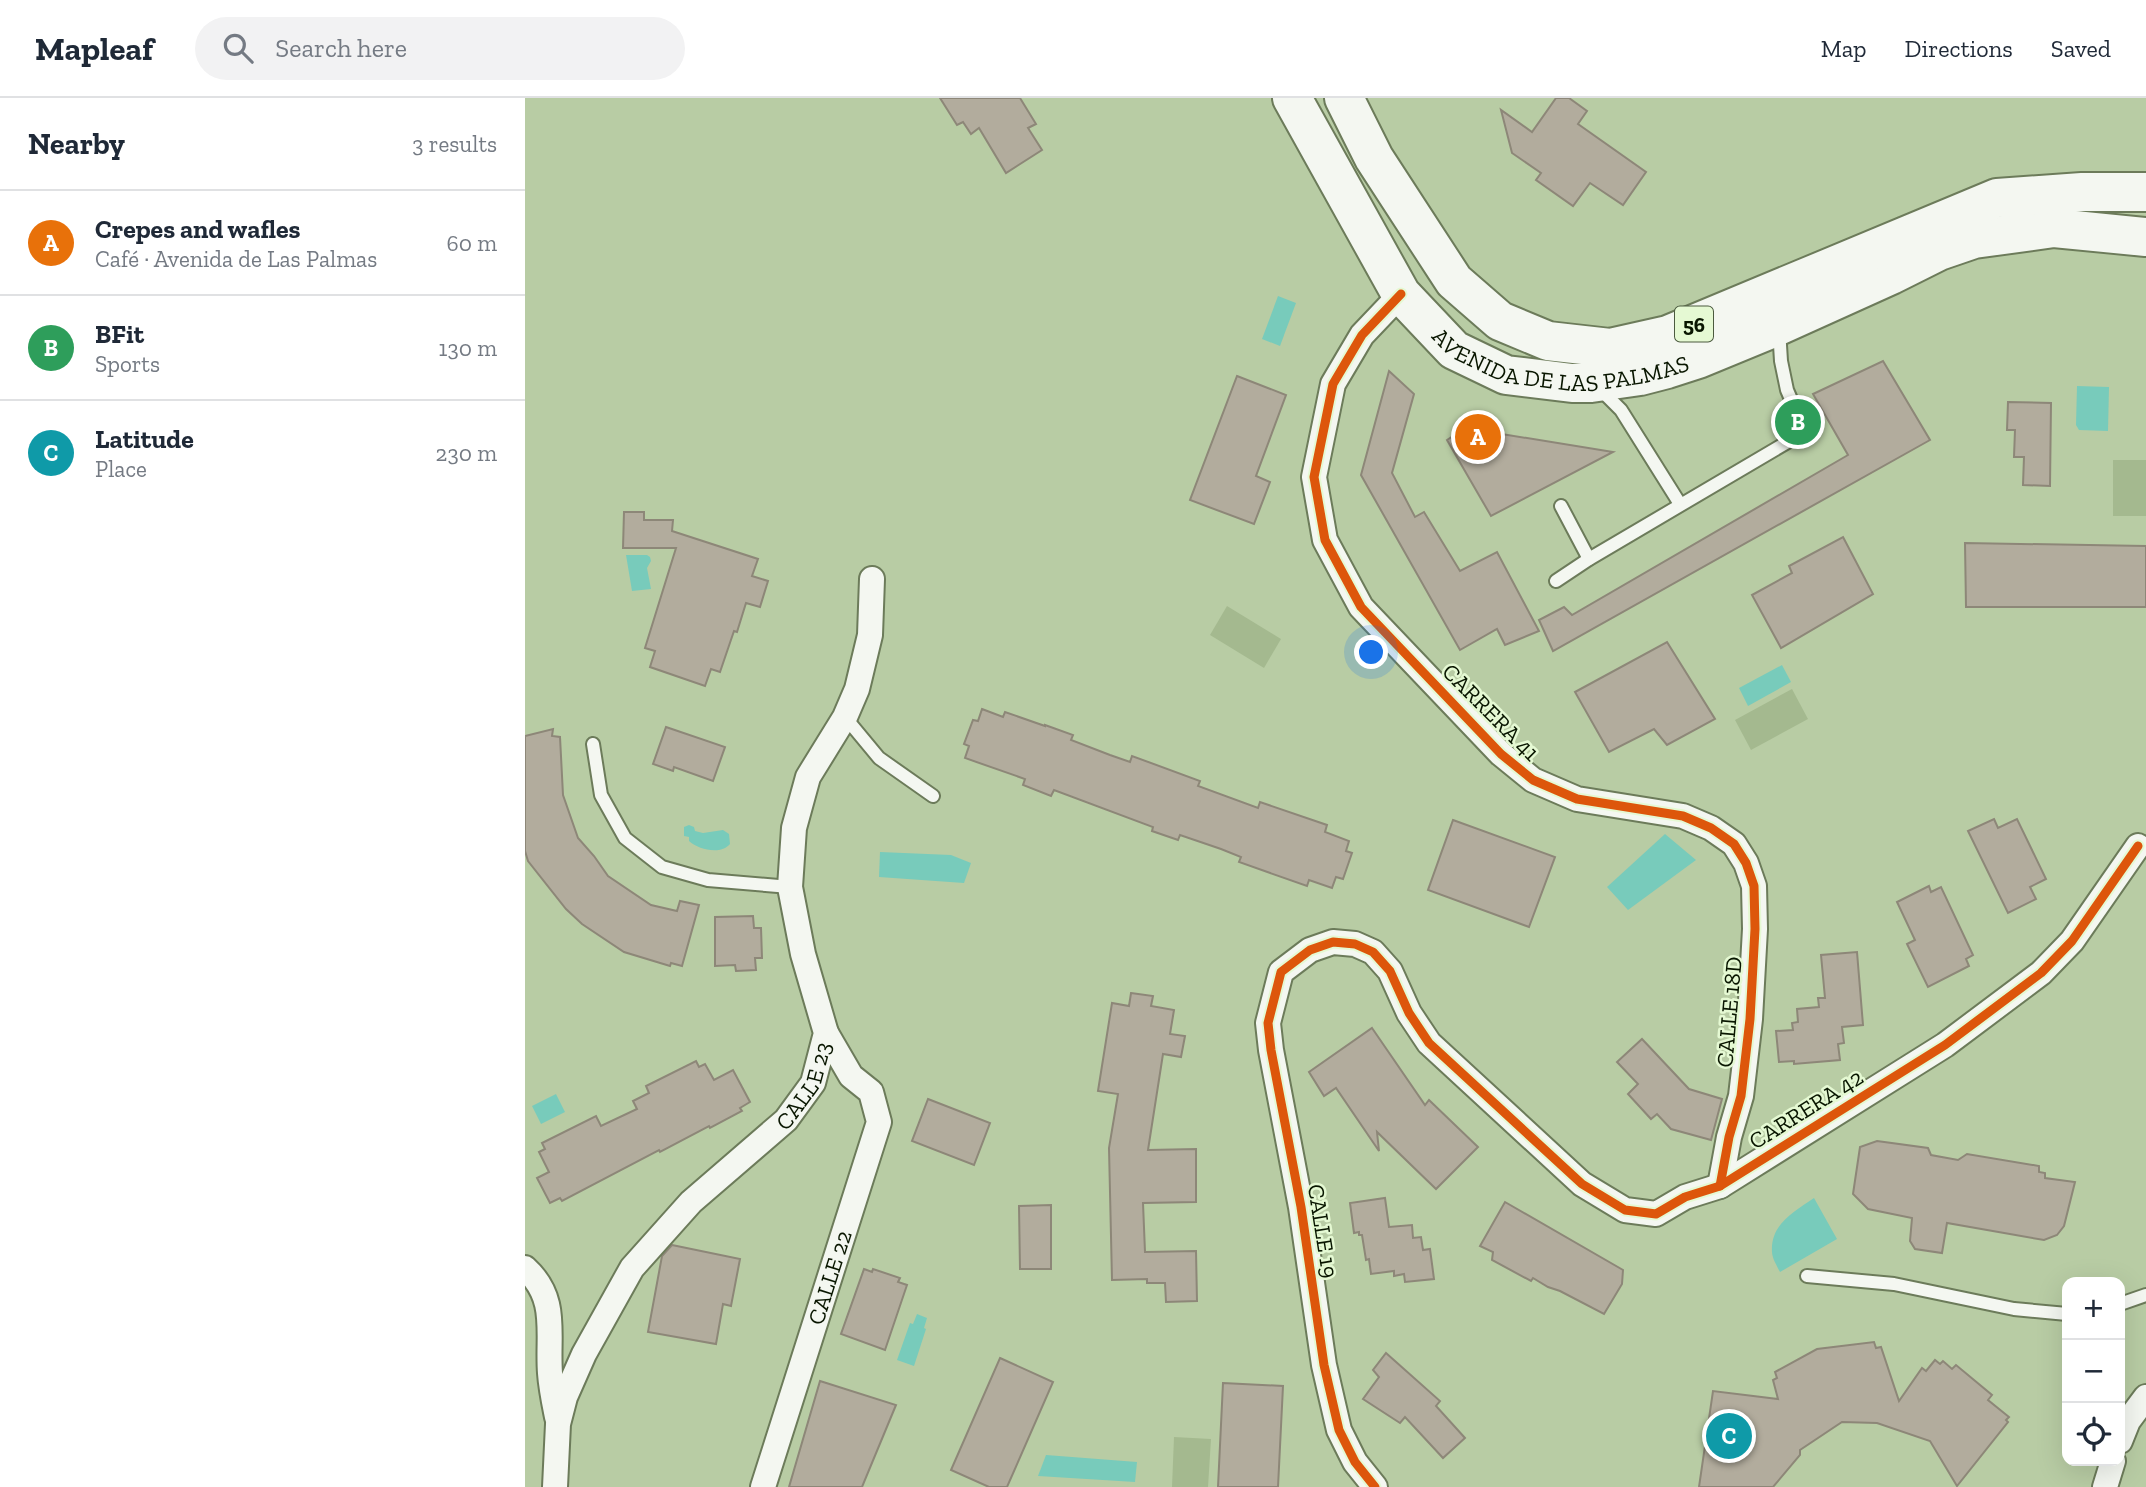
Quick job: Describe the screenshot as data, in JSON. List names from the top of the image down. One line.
{"streets":{"main road":["56","AVENIDA DE LAS PALMAS"],"street":["CARRERA 41","CALLE 18D","CALLE 23","CARRERA 42","CALLE 19","CALLE 22"]},"crossings":[["AVENIDA DE LAS PALMAS","CARRERA 41"],["CARRERA 41","CALLE 18D"],["CALLE 18D","CARRERA 42"],["CALLE 23","CALLE 22"],["CARRERA 42","CALLE 19"]],"page":{"header":"Mapleaf","search":"Search here","nav":["Map","Directions","Saved"],"heading":["Nearby","3 results"],"list":[{"mark":"A","name":"Crepes and wafles","note":"Café · Avenida de Las Palmas","value":"60 m"},{"mark":"B","name":"BFit","note":"Sports","value":"130 m"},{"mark":"C","name":"Latitude","note":"Place","value":"230 m"}],"pins":["B","A","C"],"map_buttons":["+","−"]}}
